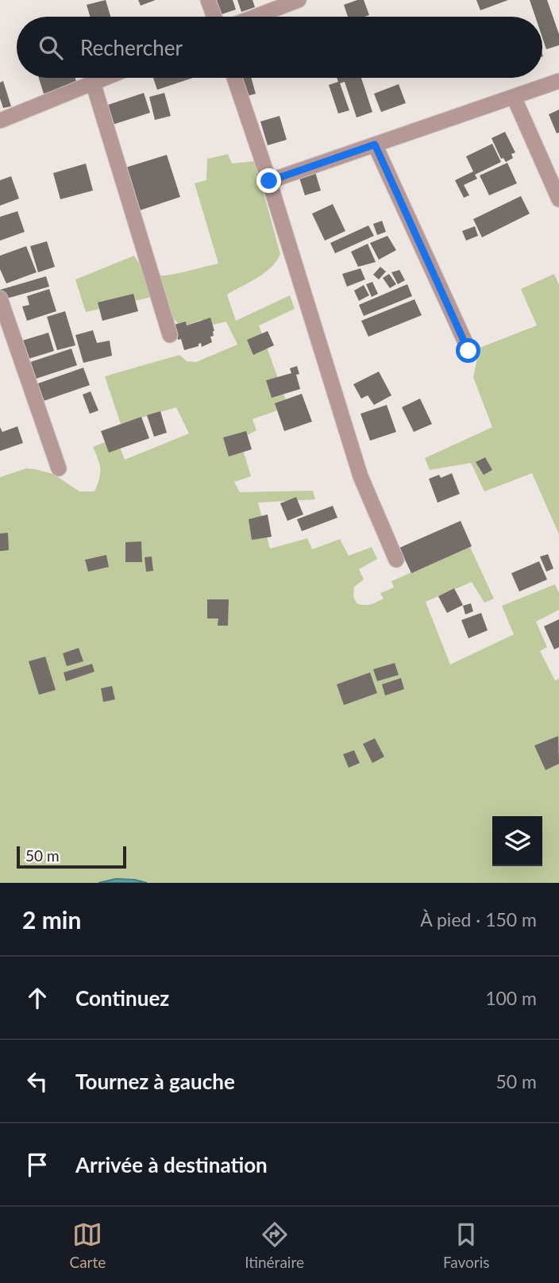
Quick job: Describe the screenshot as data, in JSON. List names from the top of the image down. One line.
{"scale_bar":"50 m","page":{"search":"Rechercher","scale":"50 m","heading":["2 min","À pied · 150 m"],"list":[["Continuez","100 m"],["Tournez à gauche","50 m"],"Arrivée à destination"],"nav":["Carte","Itinéraire","Favoris"]}}
